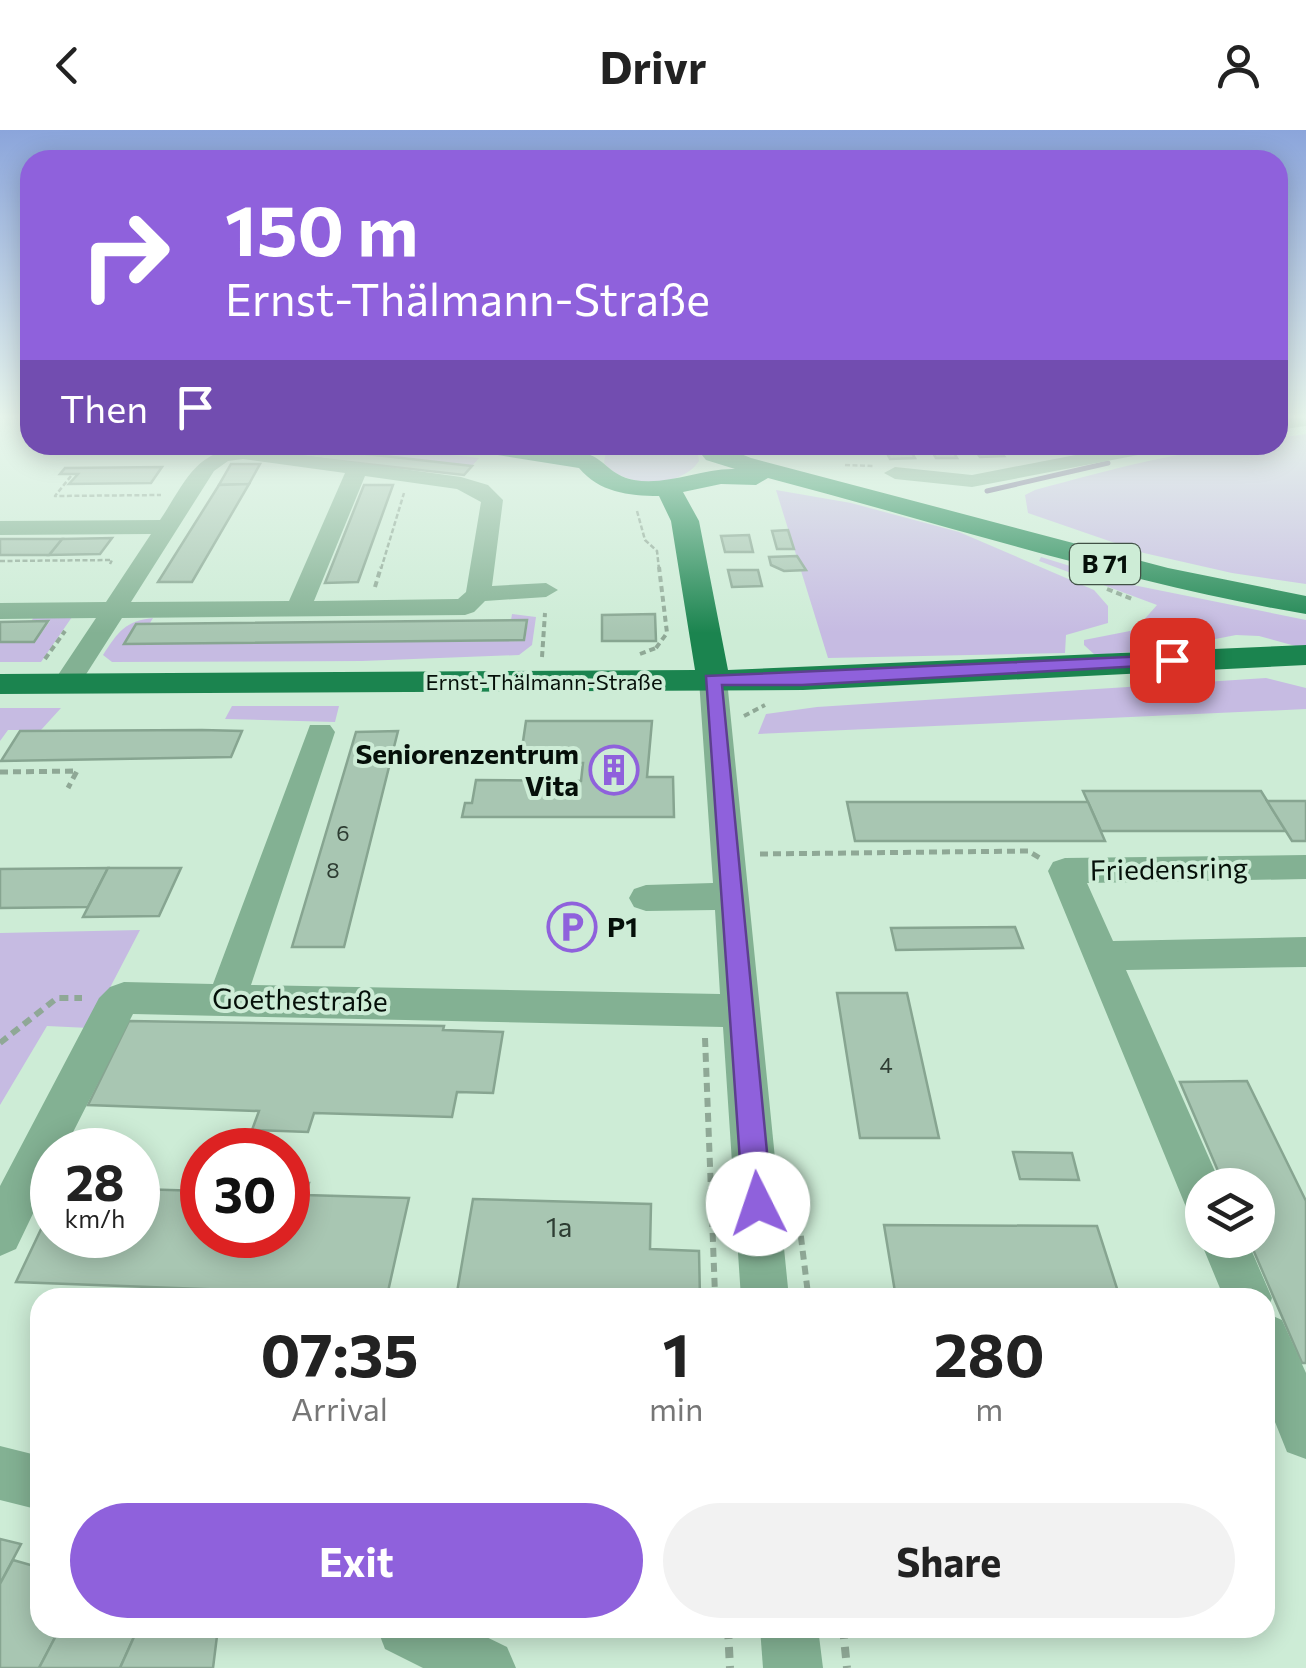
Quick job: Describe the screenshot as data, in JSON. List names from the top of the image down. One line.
{"streets":{"main road":["B 71","Ernst-Thälmann-Straße"],"street":["Friedensring","Goethestraße"]},"places":{"building":["Seniorenzentrum Vita"],"parking":["P1"]},"house_numbers":["6","8","4","1a"],"page":{"header":"Drivr","turn":["150 m","Ernst-Thälmann-Straße"],"then":"Then","speed":"28 km/h","limit":"30","eta":["07:35","Arrival","1","min","280","m"],"buttons":["Exit","Share"]}}
